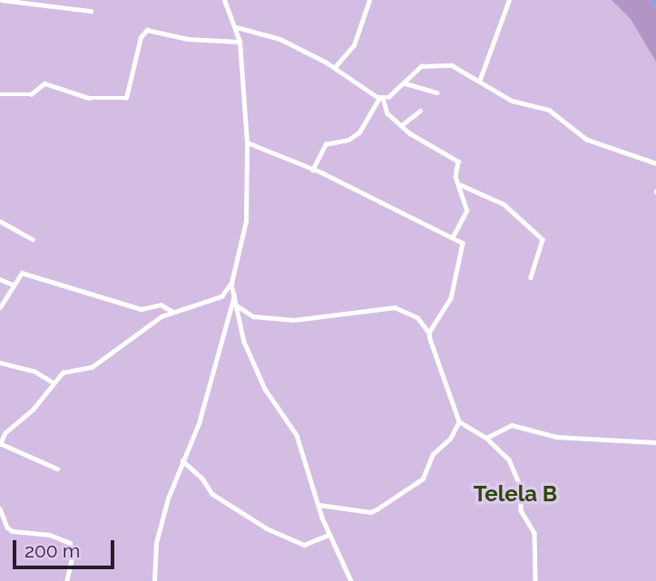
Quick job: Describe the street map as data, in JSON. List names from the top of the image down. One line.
{"districts":["Telela B"],"scale_bar":"200 m"}
